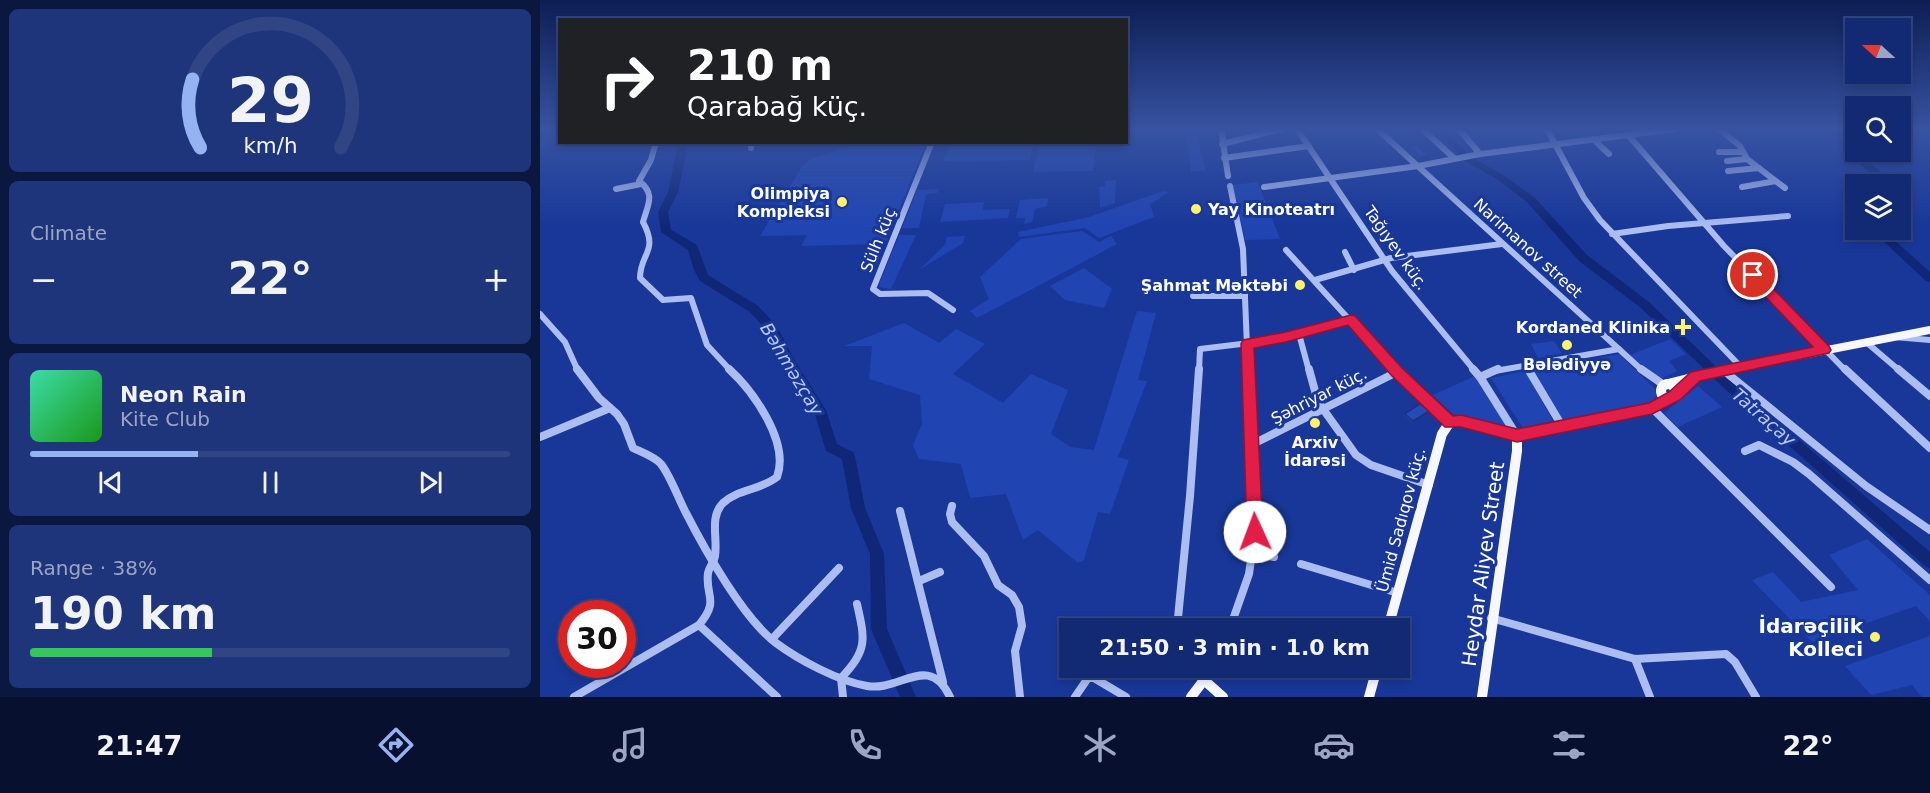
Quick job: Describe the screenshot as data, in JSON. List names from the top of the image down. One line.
{"streets":{"main road":["Ümid Sadıqov küç.","Heydar Aliyev Street"],"street":["Sülh küç","Tağıyev küç.","Narimanov street","Şəhriyar küç."]},"crossings":[["Tağıyev küç.","Heydar Aliyev Street"]],"water":["Bəhməzçay","Tatraçay"],"places":{"other":["Olimpiya Kompleksi","Yay Kinoteatrı","Şahmat Məktəbi","Bələdiyyə","Arxiv İdarəsi","İdarəçilik Kolleci"],"health":["Kordaned Klinika"]},"north":"left","page":{"turn":["210 m","Qarabağ küç."],"tile":["Climate",["Range · 38%","190 km"]],"heat":["−","22°","+"],"song":["Neon Rain","Kite Club"],"limit":"30","trip":"21:50 · 3 min · 1.0 km","tabs":["21:47","22°"],"gauge":["29","km/h"]}}
